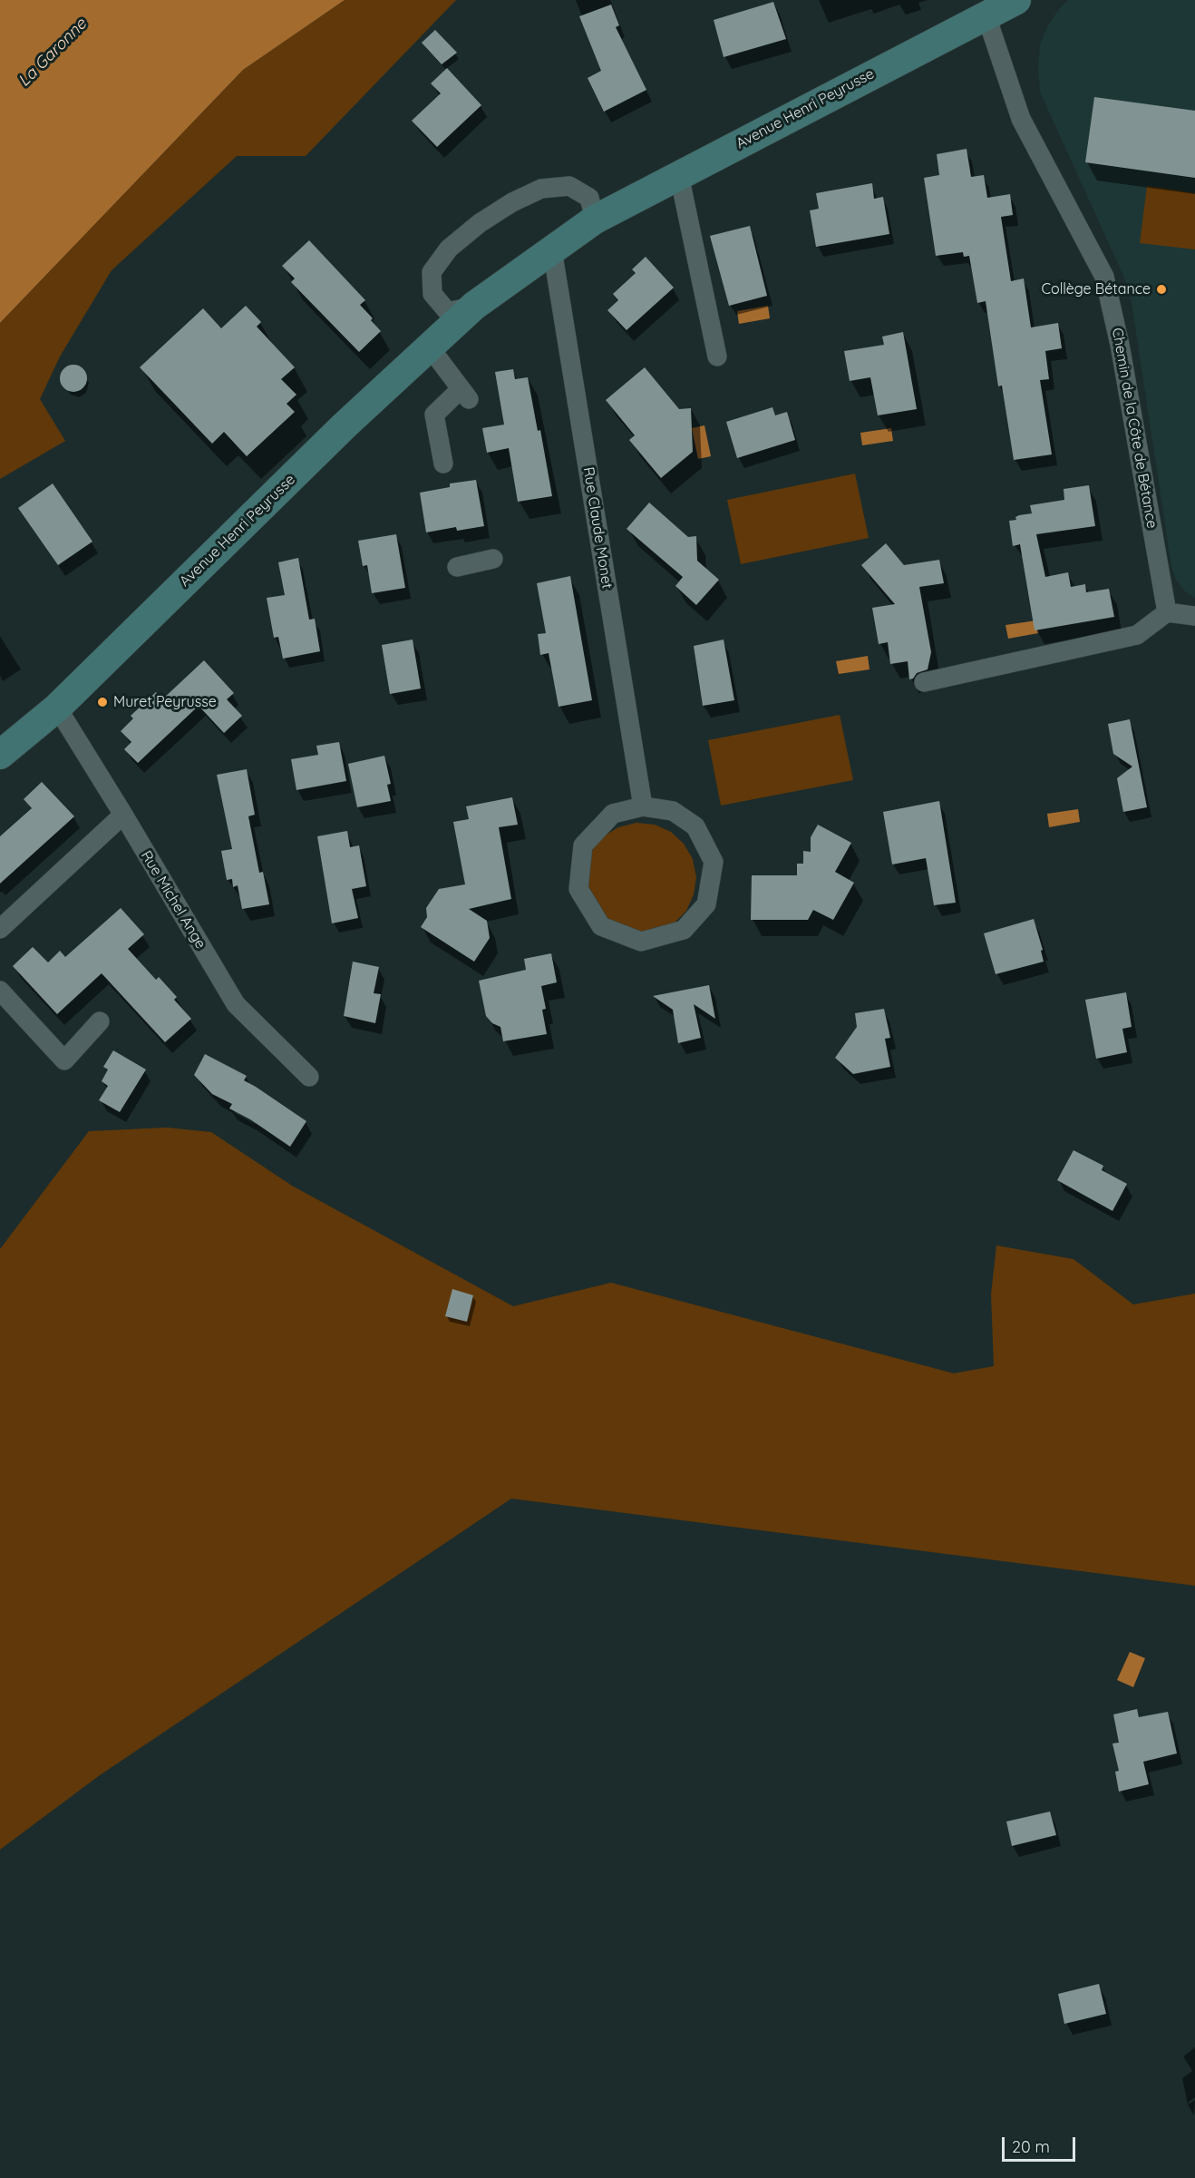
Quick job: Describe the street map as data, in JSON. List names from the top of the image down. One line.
{"streets":{"street":["Avenue Henri Peyrusse","Chemin de la Côte de Bétance","Rue Claude Monet","Rue Michel Ange"]},"crossings":[["Avenue Henri Peyrusse","Chemin de la Côte de Bétance"],["Avenue Henri Peyrusse","Rue Claude Monet"],["Avenue Henri Peyrusse","Rue Michel Ange"]],"water":["La Garonne"],"places":["Collège Bétance","Muret Peyrusse"],"scale_bar":"20 m"}
